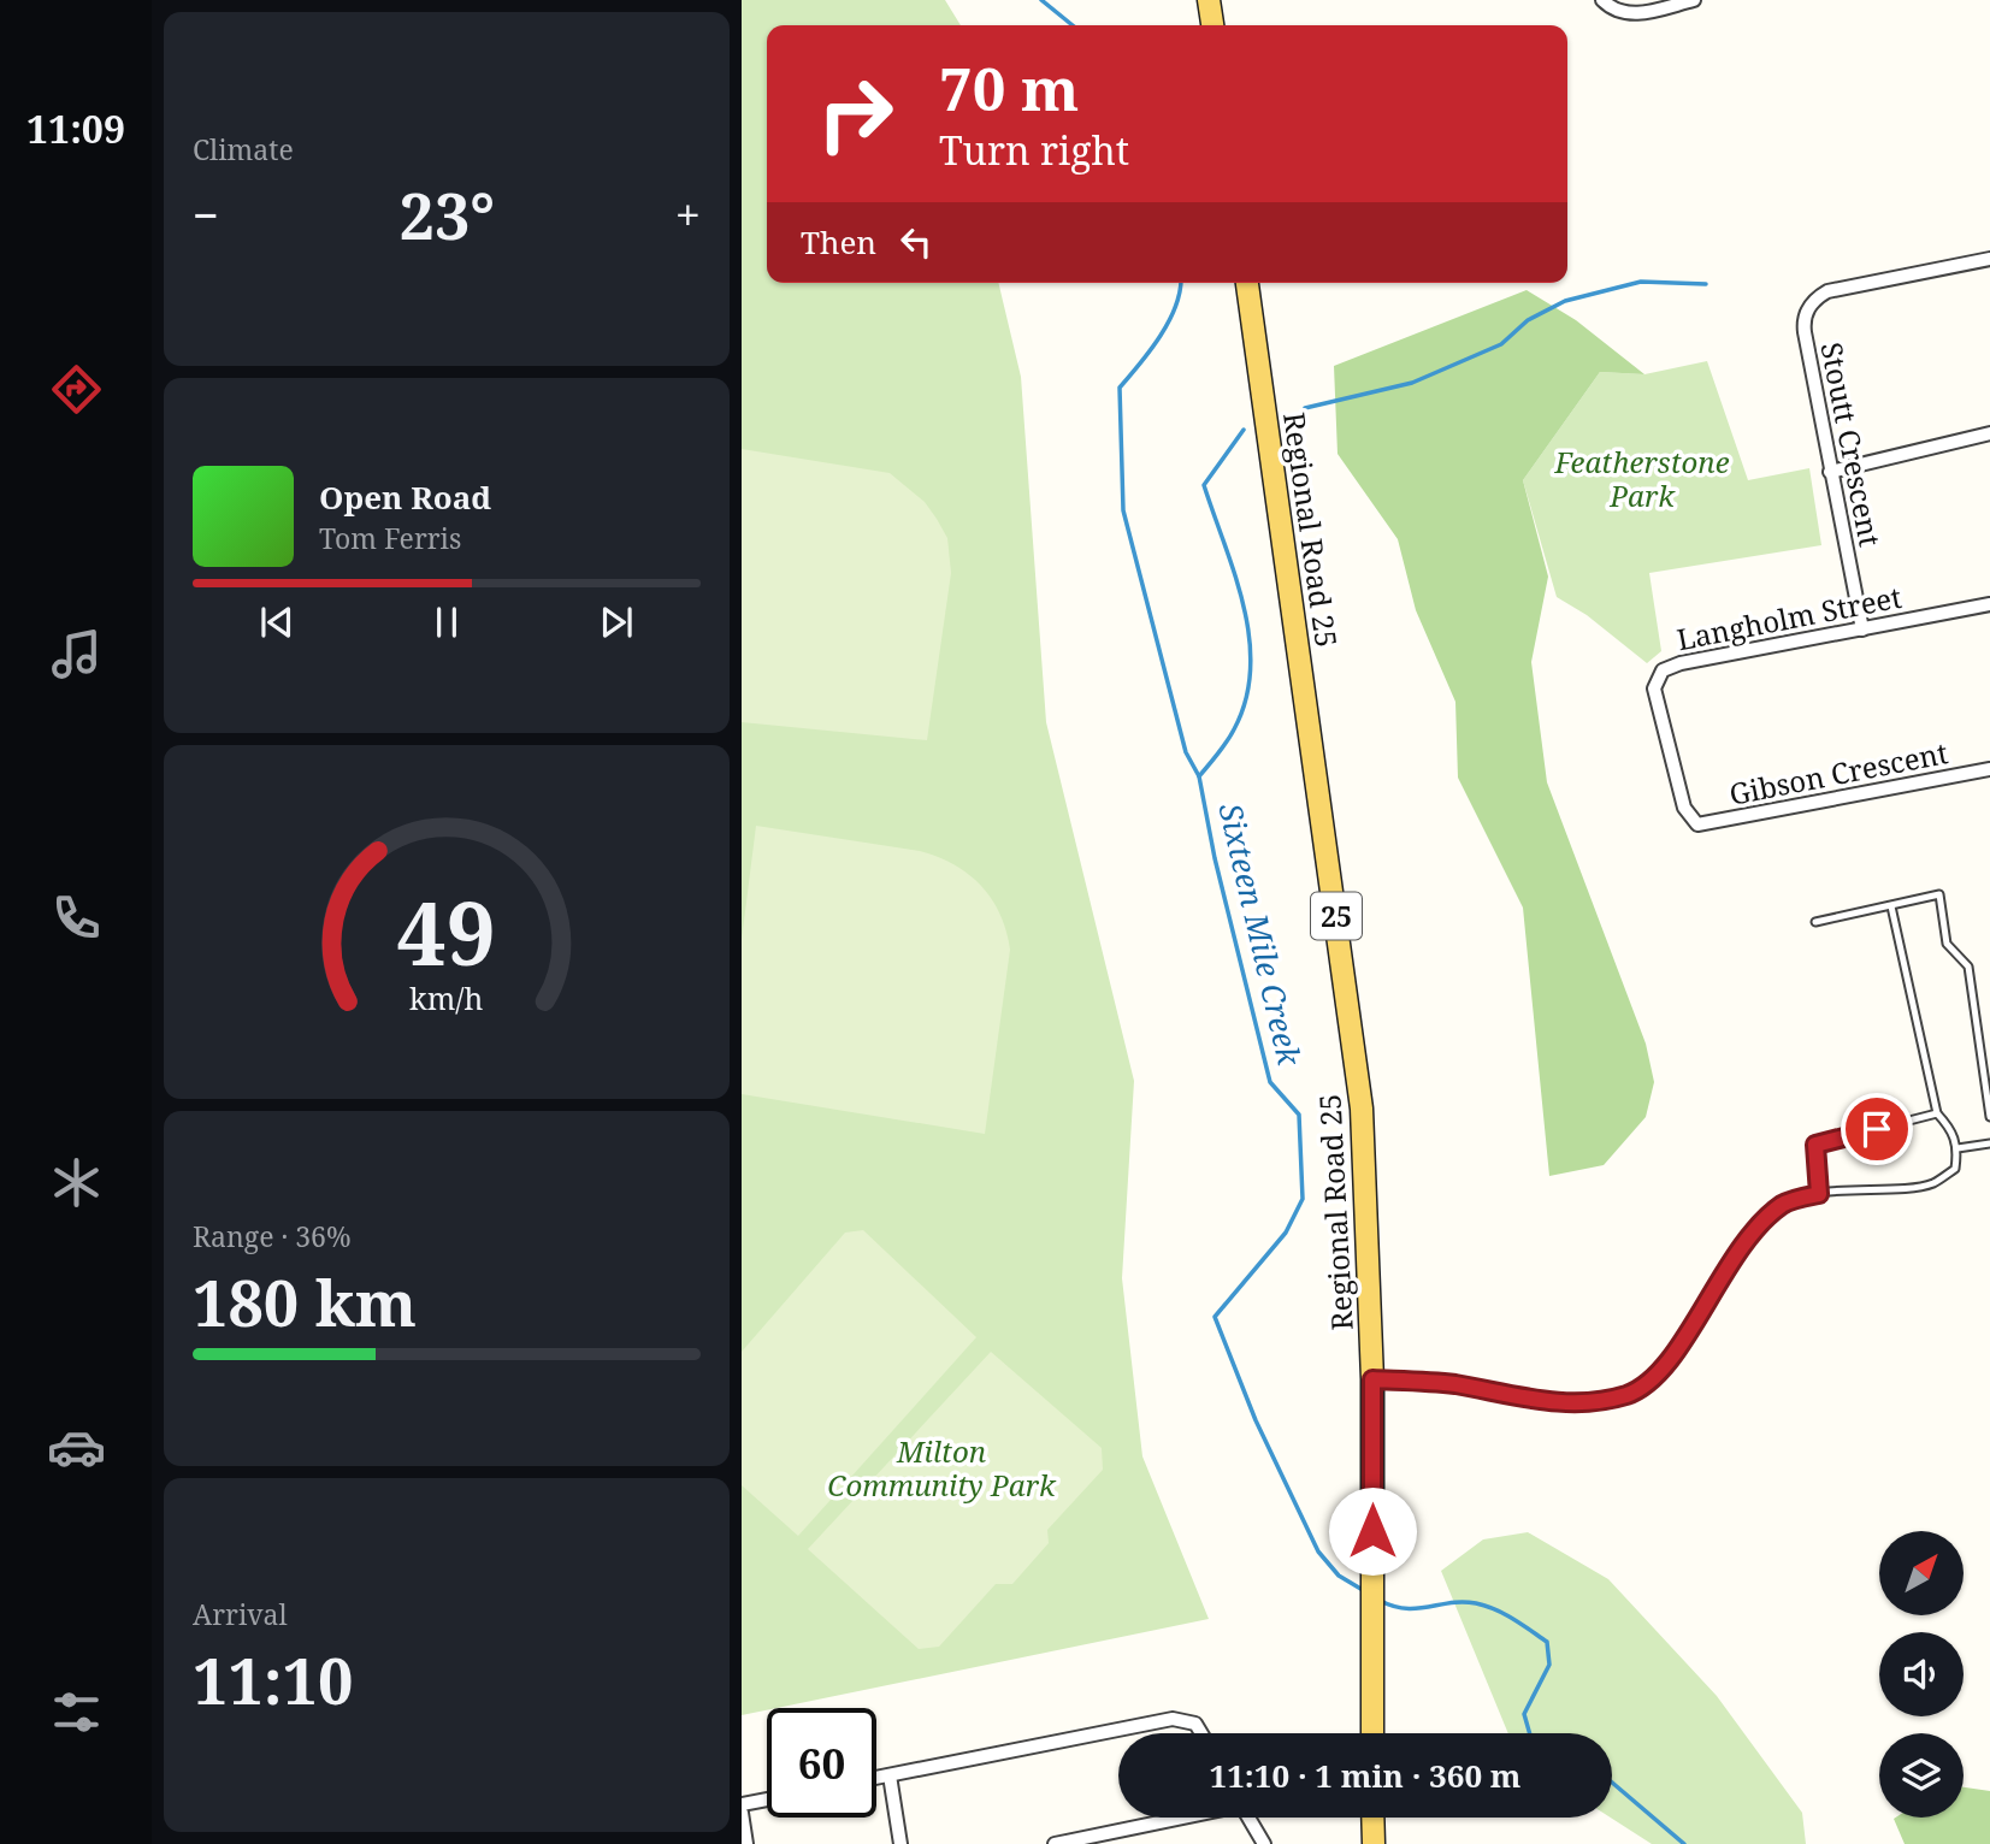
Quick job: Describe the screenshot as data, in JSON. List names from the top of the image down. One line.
{"streets":{"main road":["Regional Road 25","25"],"street":["Stoutt Crescent","Langholm Street","Gibson Crescent"]},"crossings":[["Stoutt Crescent","Langholm Street"],["Langholm Street","Gibson Crescent"]],"water":["Sixteen Mile Creek"],"parks":["Featherstone Park","Milton Community Park"],"north":"top right","page":{"tabs":"11:09","tile":["Climate",["Range · 36%","180 km"],["Arrival","11:10"]],"turn":["70 m","Turn right"],"heat":["−","23°","+"],"then":"Then","song":["Open Road","Tom Ferris"],"limit":"60","trip":"11:10 · 1 min · 360 m","gauge":["49","km/h"]}}
